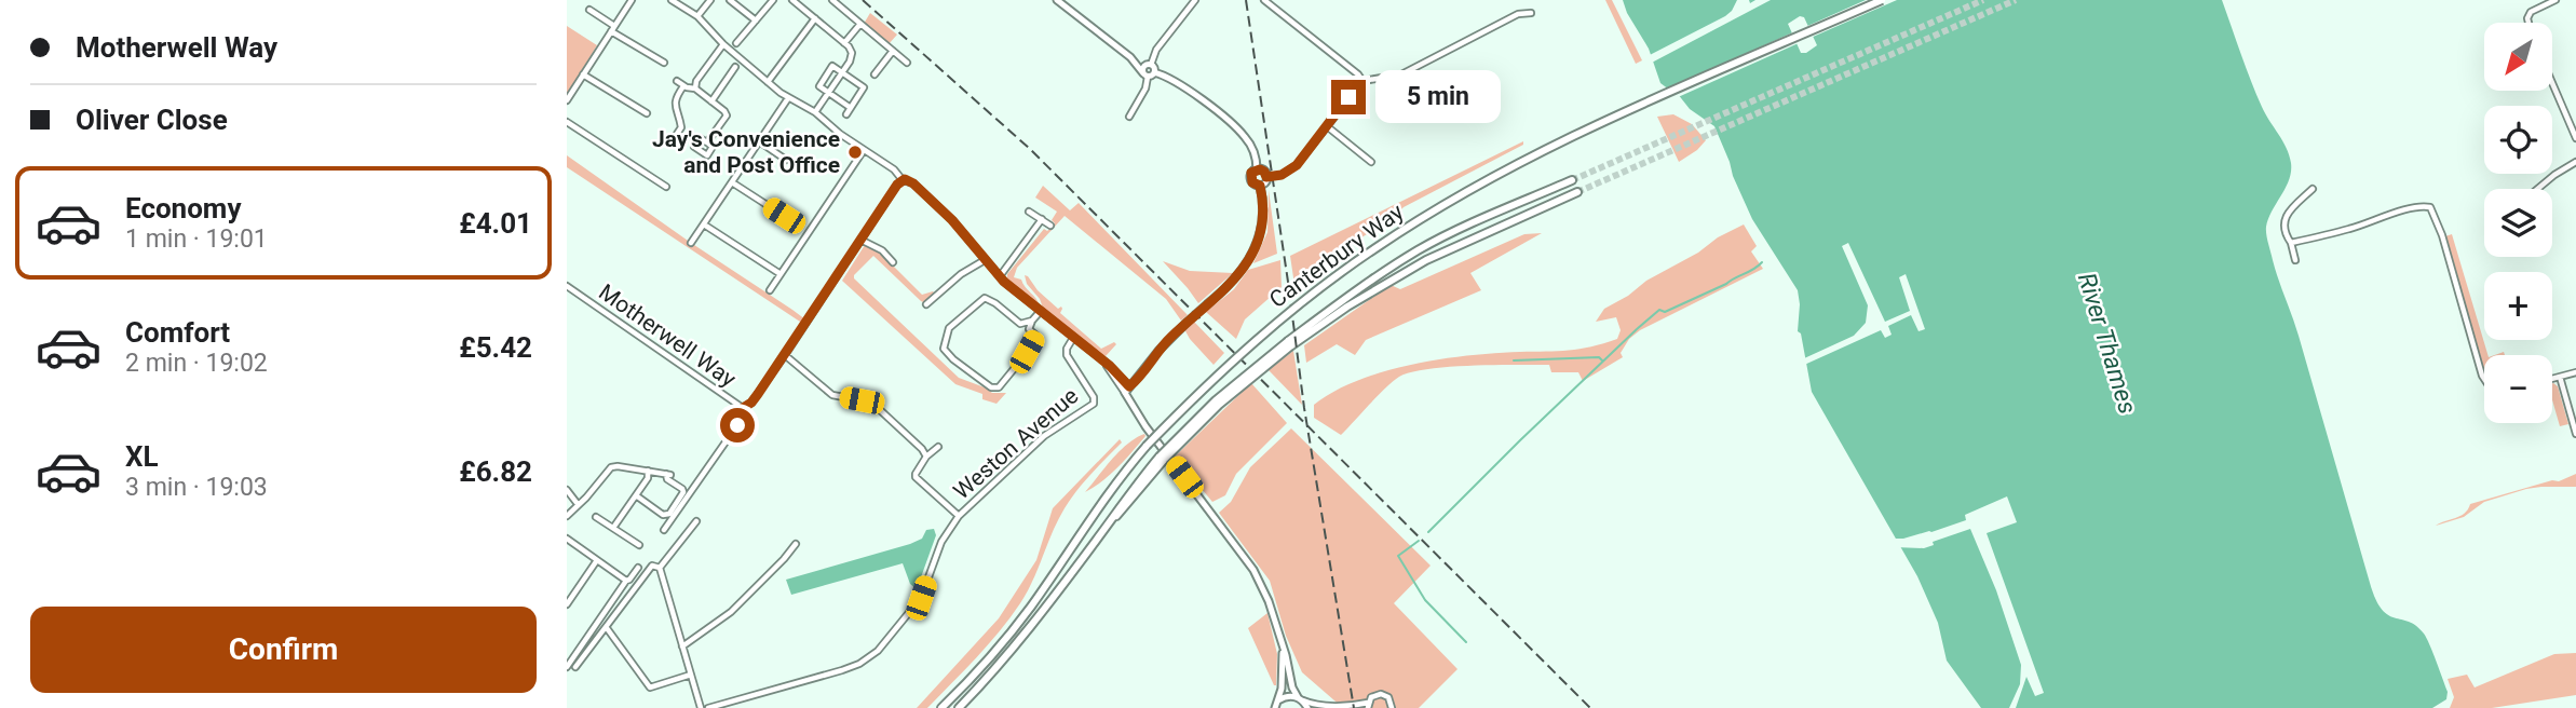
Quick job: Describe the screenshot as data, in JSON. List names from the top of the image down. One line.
{"streets":{"highway":["Canterbury Way"],"street":["Motherwell Way","Weston Avenue"]},"water":["River Thames"],"places":["Jay's Convenience and Post Office"],"north":"bottom left","page":{"banner":["Motherwell Way","Oliver Close"],"map_buttons":["+","−"],"bubble":"5 min","list":[{"name":"Economy","note":"1 min · 19:01","value":"£4.01"},{"name":"Comfort","note":"2 min · 19:02","value":"£5.42"},{"name":"XL","note":"3 min · 19:03","value":"£6.82"}],"buttons":"Confirm"}}
